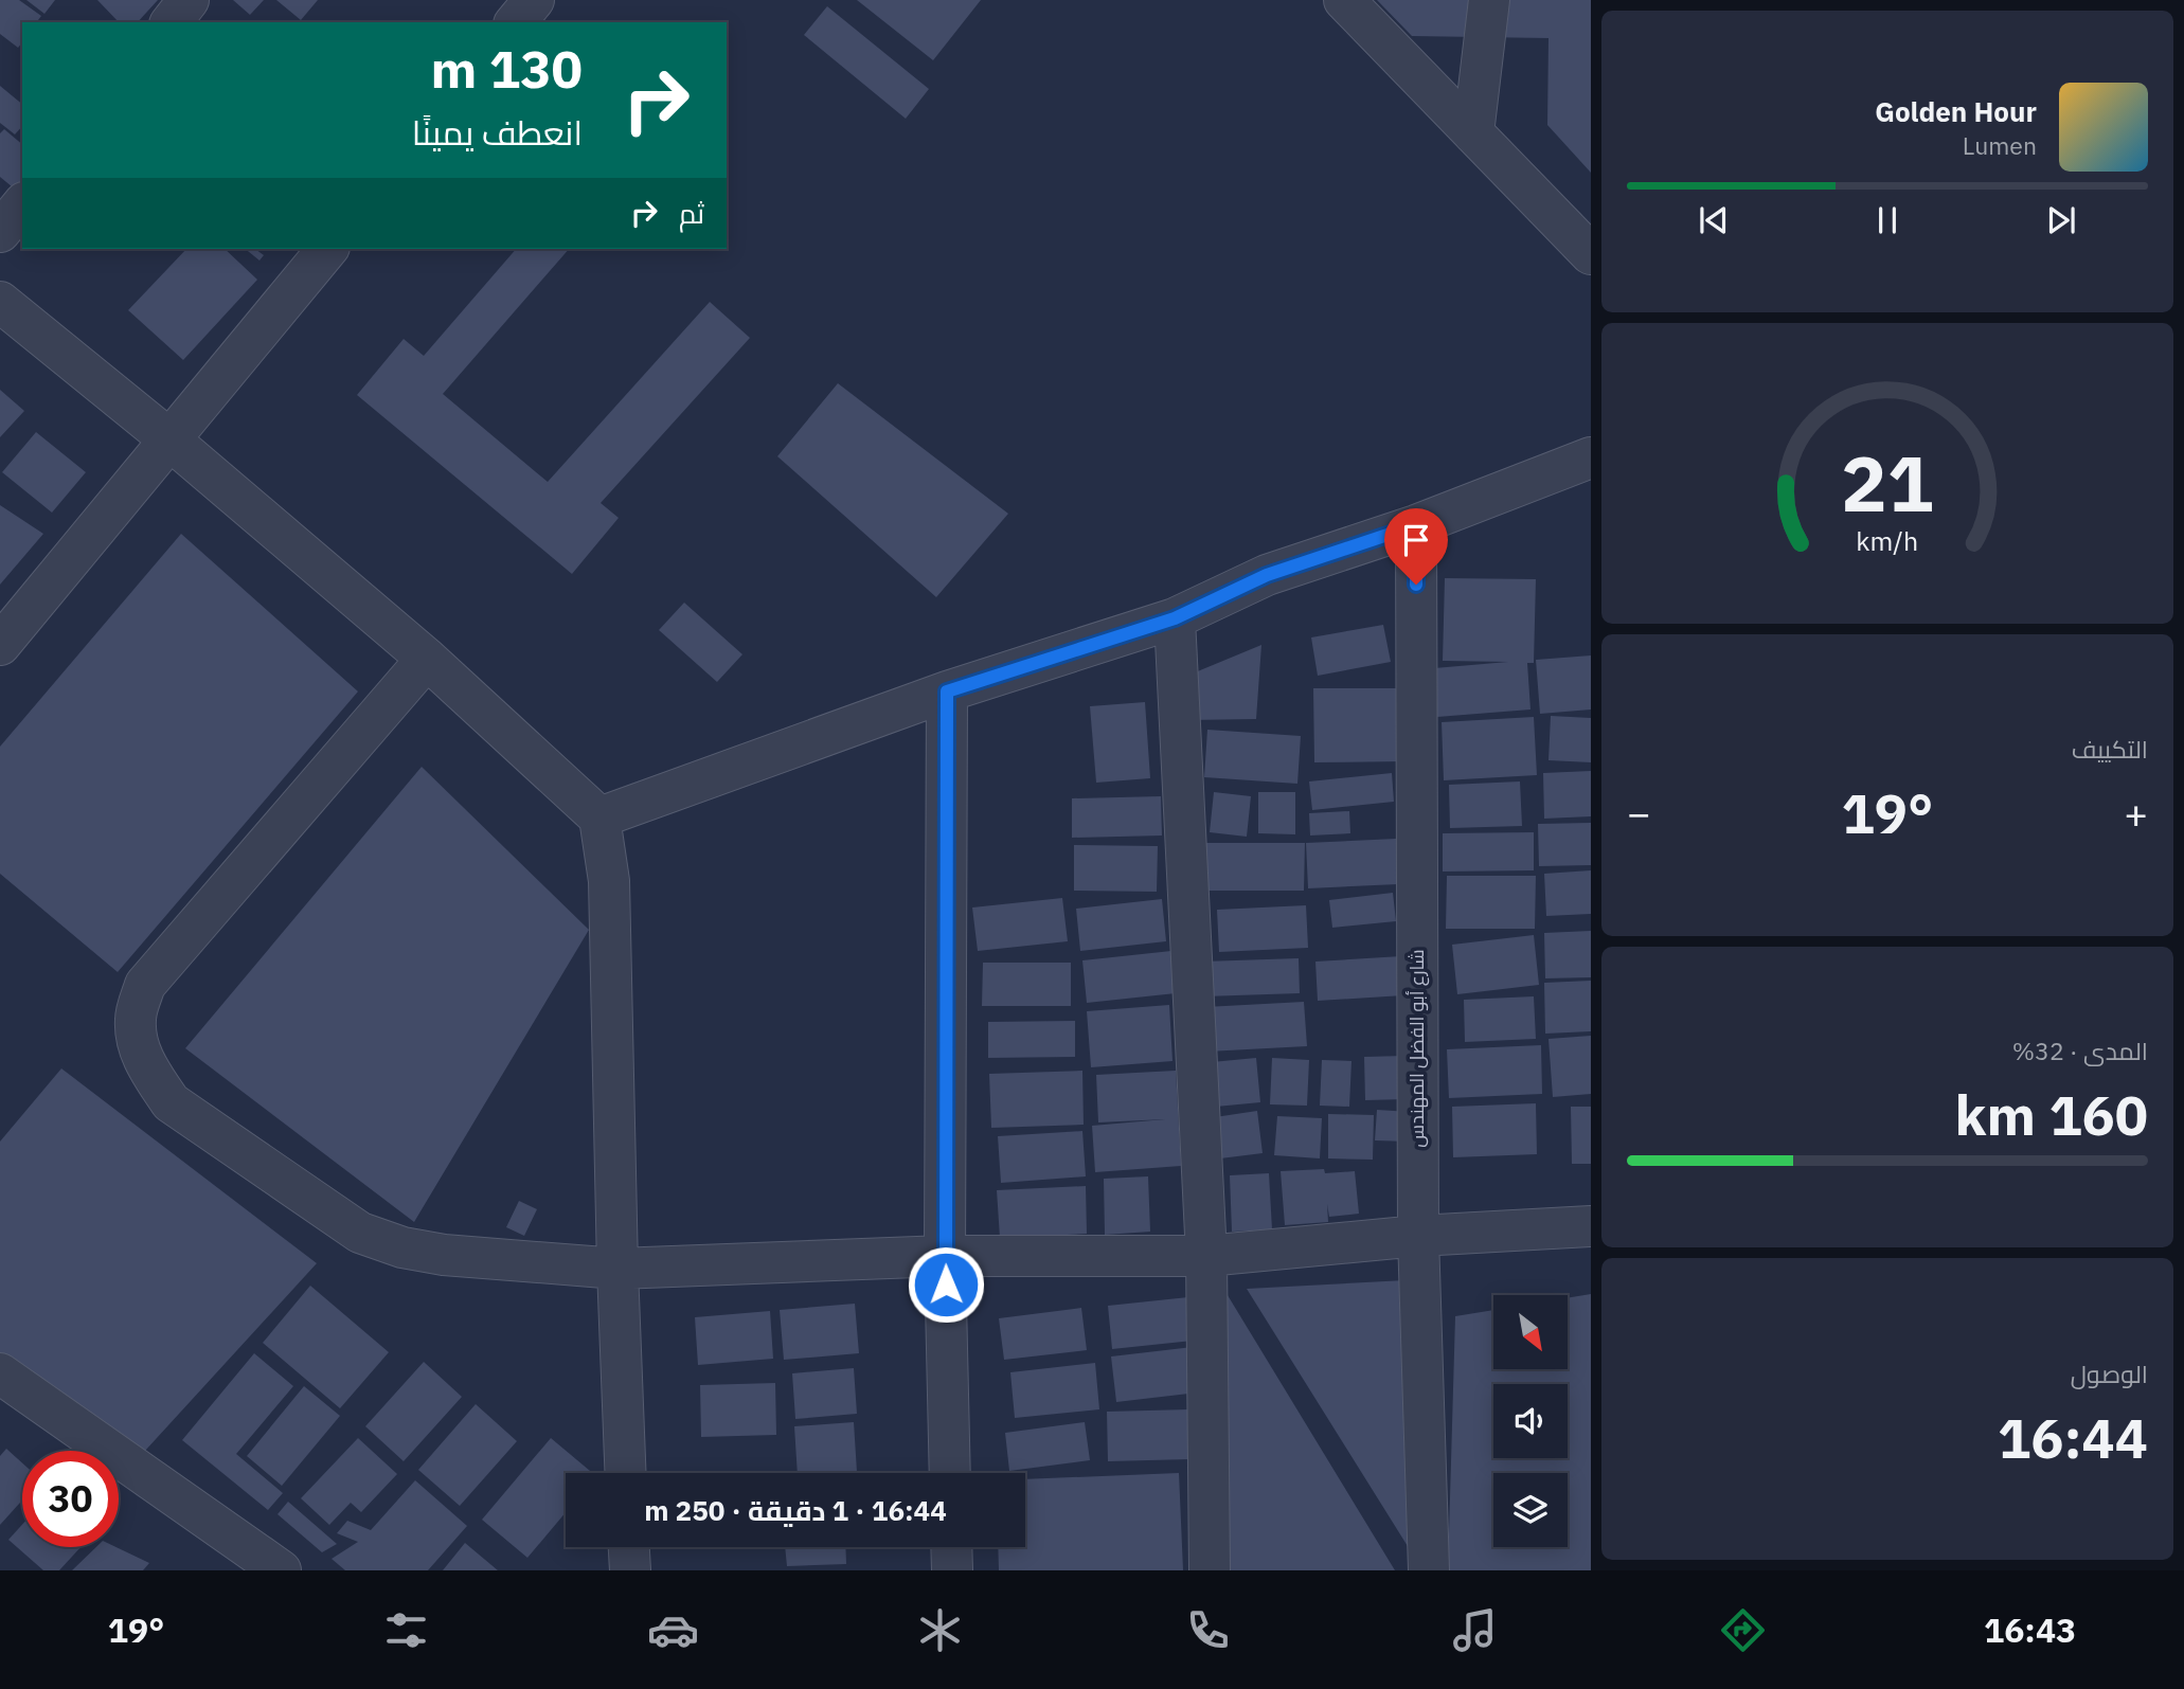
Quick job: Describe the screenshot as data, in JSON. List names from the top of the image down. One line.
{"streets":{"street":["شارع أبو الفضل المهندس"]},"north":"bottom right","page":{"turn":["130 m","انعطف يمينًا"],"song":["Golden Hour","Lumen"],"then":"ثم","tile":["التكييف",["المدى · 32%","160 km"],["الوصول","16:44"]],"heat":["−","19°","+"],"limit":"30","trip":"16:44 · 1 دقيقة · 250 m","tabs":["16:43","19°"],"gauge":["21","km/h"]}}
